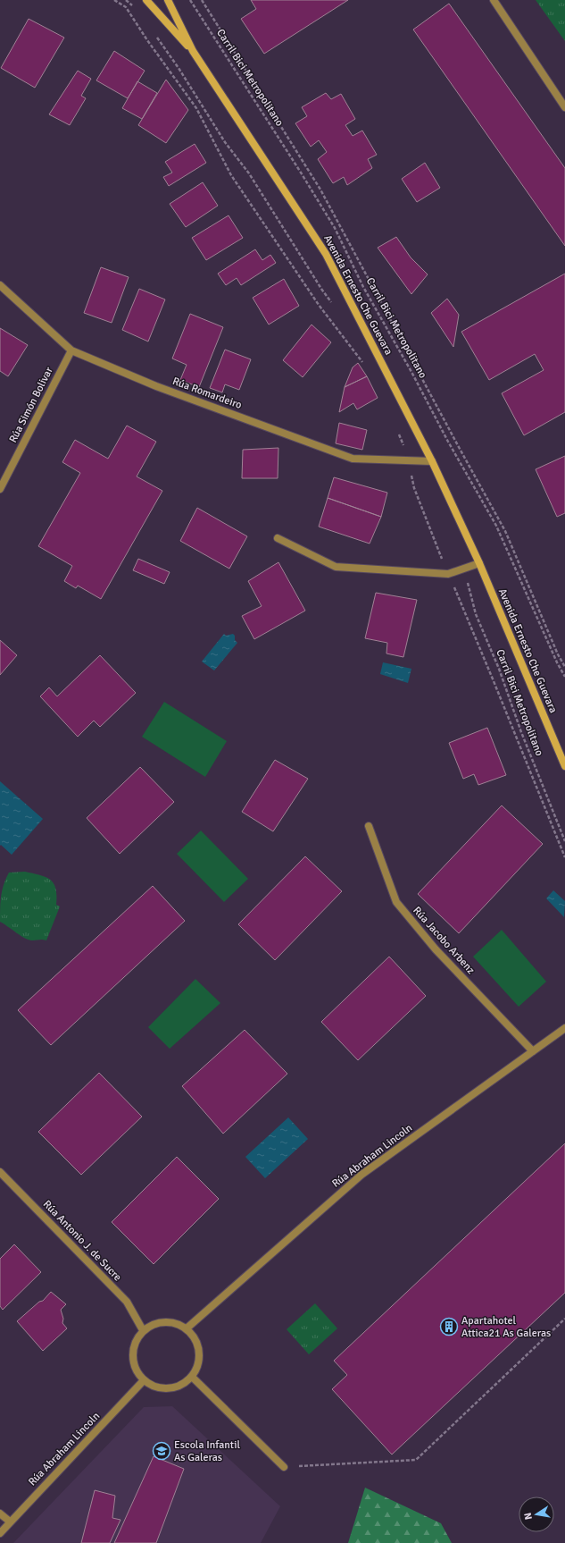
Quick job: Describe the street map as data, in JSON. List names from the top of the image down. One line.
{"streets":{"main road":["Avenida Ernesto Che Guevara"],"street":["Rúa Romardeiro","Rúa Simón Bolivar","Rúa Jacobo Arbenz","Rúa Abraham Lincoln","Rúa Antonio J. de Sucre"],"path":["Carril Bici Metropolitano"]},"crossings":[["Avenida Ernesto Che Guevara","Rúa Romardeiro"],["Rúa Romardeiro","Rúa Simón Bolivar"],["Rúa Jacobo Arbenz","Rúa Abraham Lincoln"],["Rúa Abraham Lincoln","Rúa Antonio J. de Sucre"]],"places":{"building":["Apartahotel Attica21 As Galeras"],"school or university":["Escola Infantil As Galeras"]},"north":"left"}
